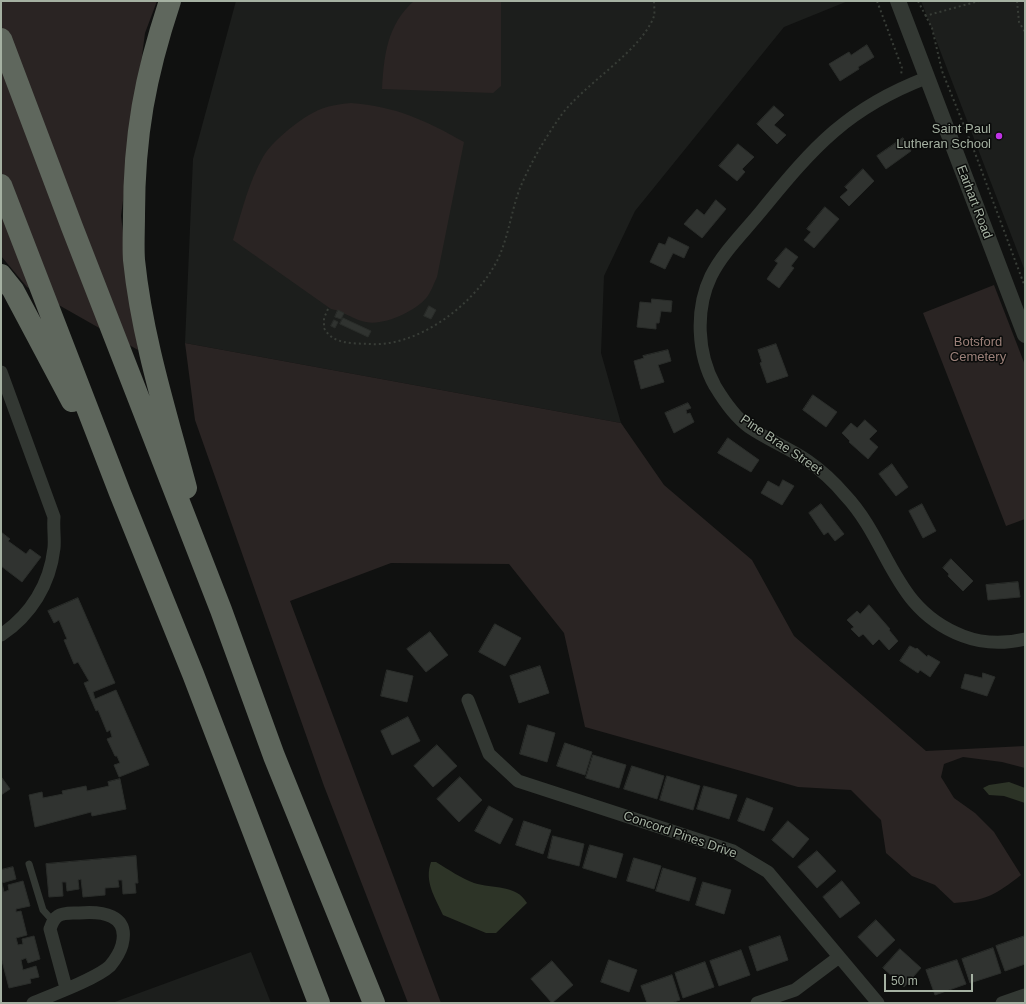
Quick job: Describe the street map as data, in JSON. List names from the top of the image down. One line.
{"streets":{"street":["Earhart Road","Pine Brae Street","Concord Pines Drive"]},"crossings":[["Earhart Road","Pine Brae Street"]],"parks":["Botsford Cemetery"],"places":["Saint Paul Lutheran School"],"scale_bar":"50 m"}
